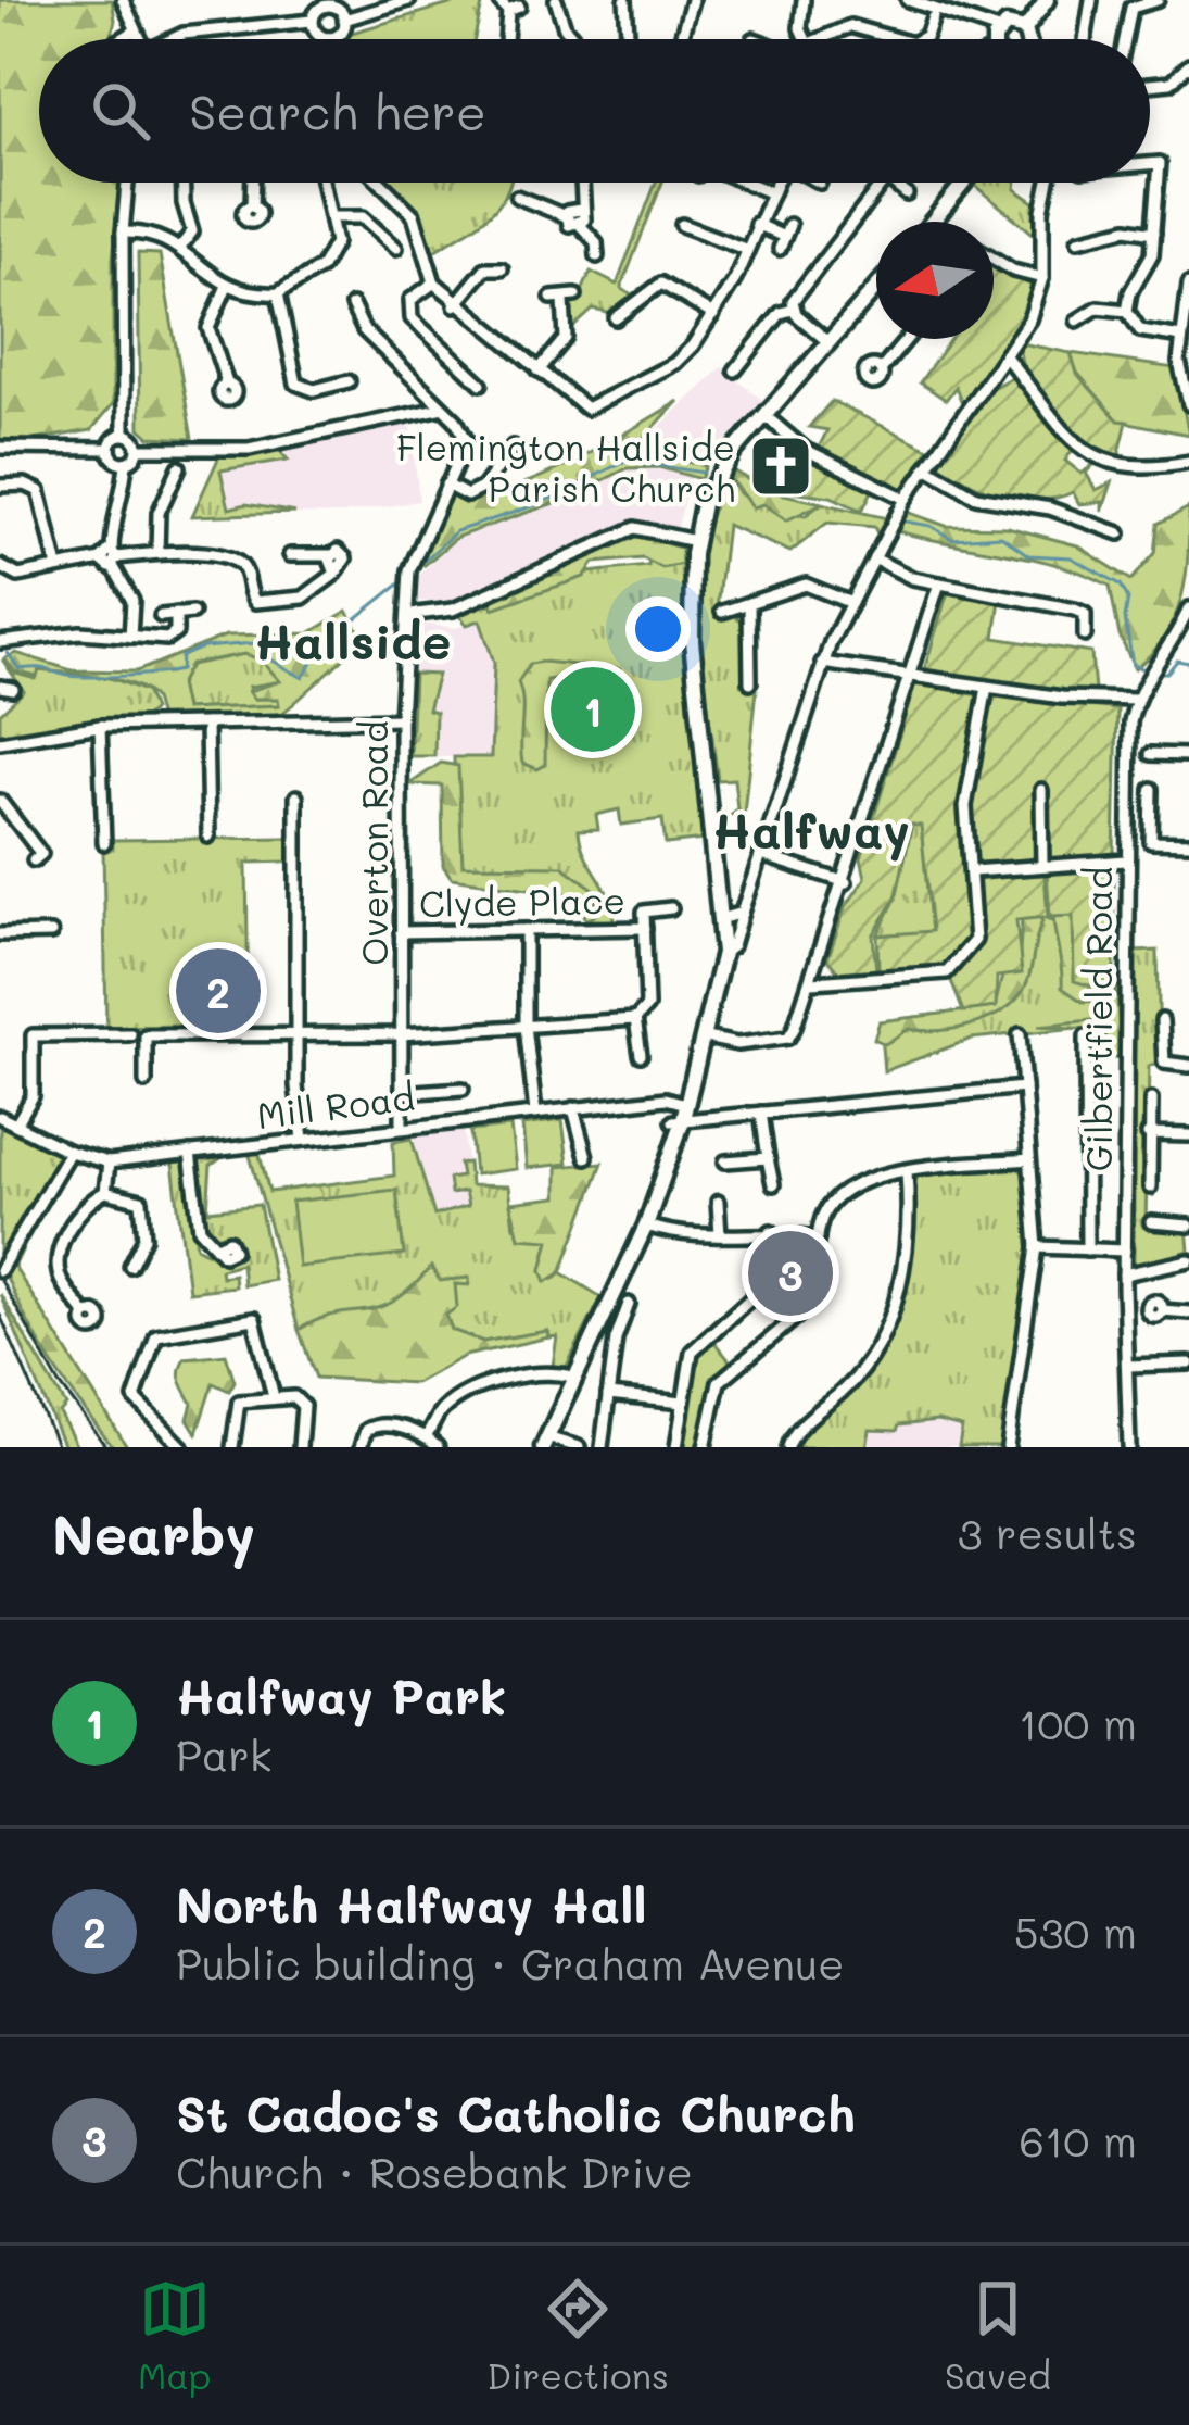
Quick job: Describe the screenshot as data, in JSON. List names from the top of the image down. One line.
{"streets":{"street":["Overton Road","Clyde Place","Gilbertfield Road","Mill Road"]},"crossings":[["Overton Road","Clyde Place"],["Overton Road","Mill Road"]],"districts":["Hallside","Halfway"],"places":{"church":["Flemington Hallside Parish Church"]},"north":"left","page":{"search":"Search here","pins":["1","2","3"],"heading":["Nearby","3 results"],"list":[{"mark":"1","name":"Halfway Park","note":"Park","value":"100 m"},{"mark":"2","name":"North Halfway Hall","note":"Public building · Graham Avenue","value":"530 m"},{"mark":"3","name":"St Cadoc's Catholic Church","note":"Church · Rosebank Drive","value":"610 m"}],"nav":["Map","Directions","Saved"]}}
